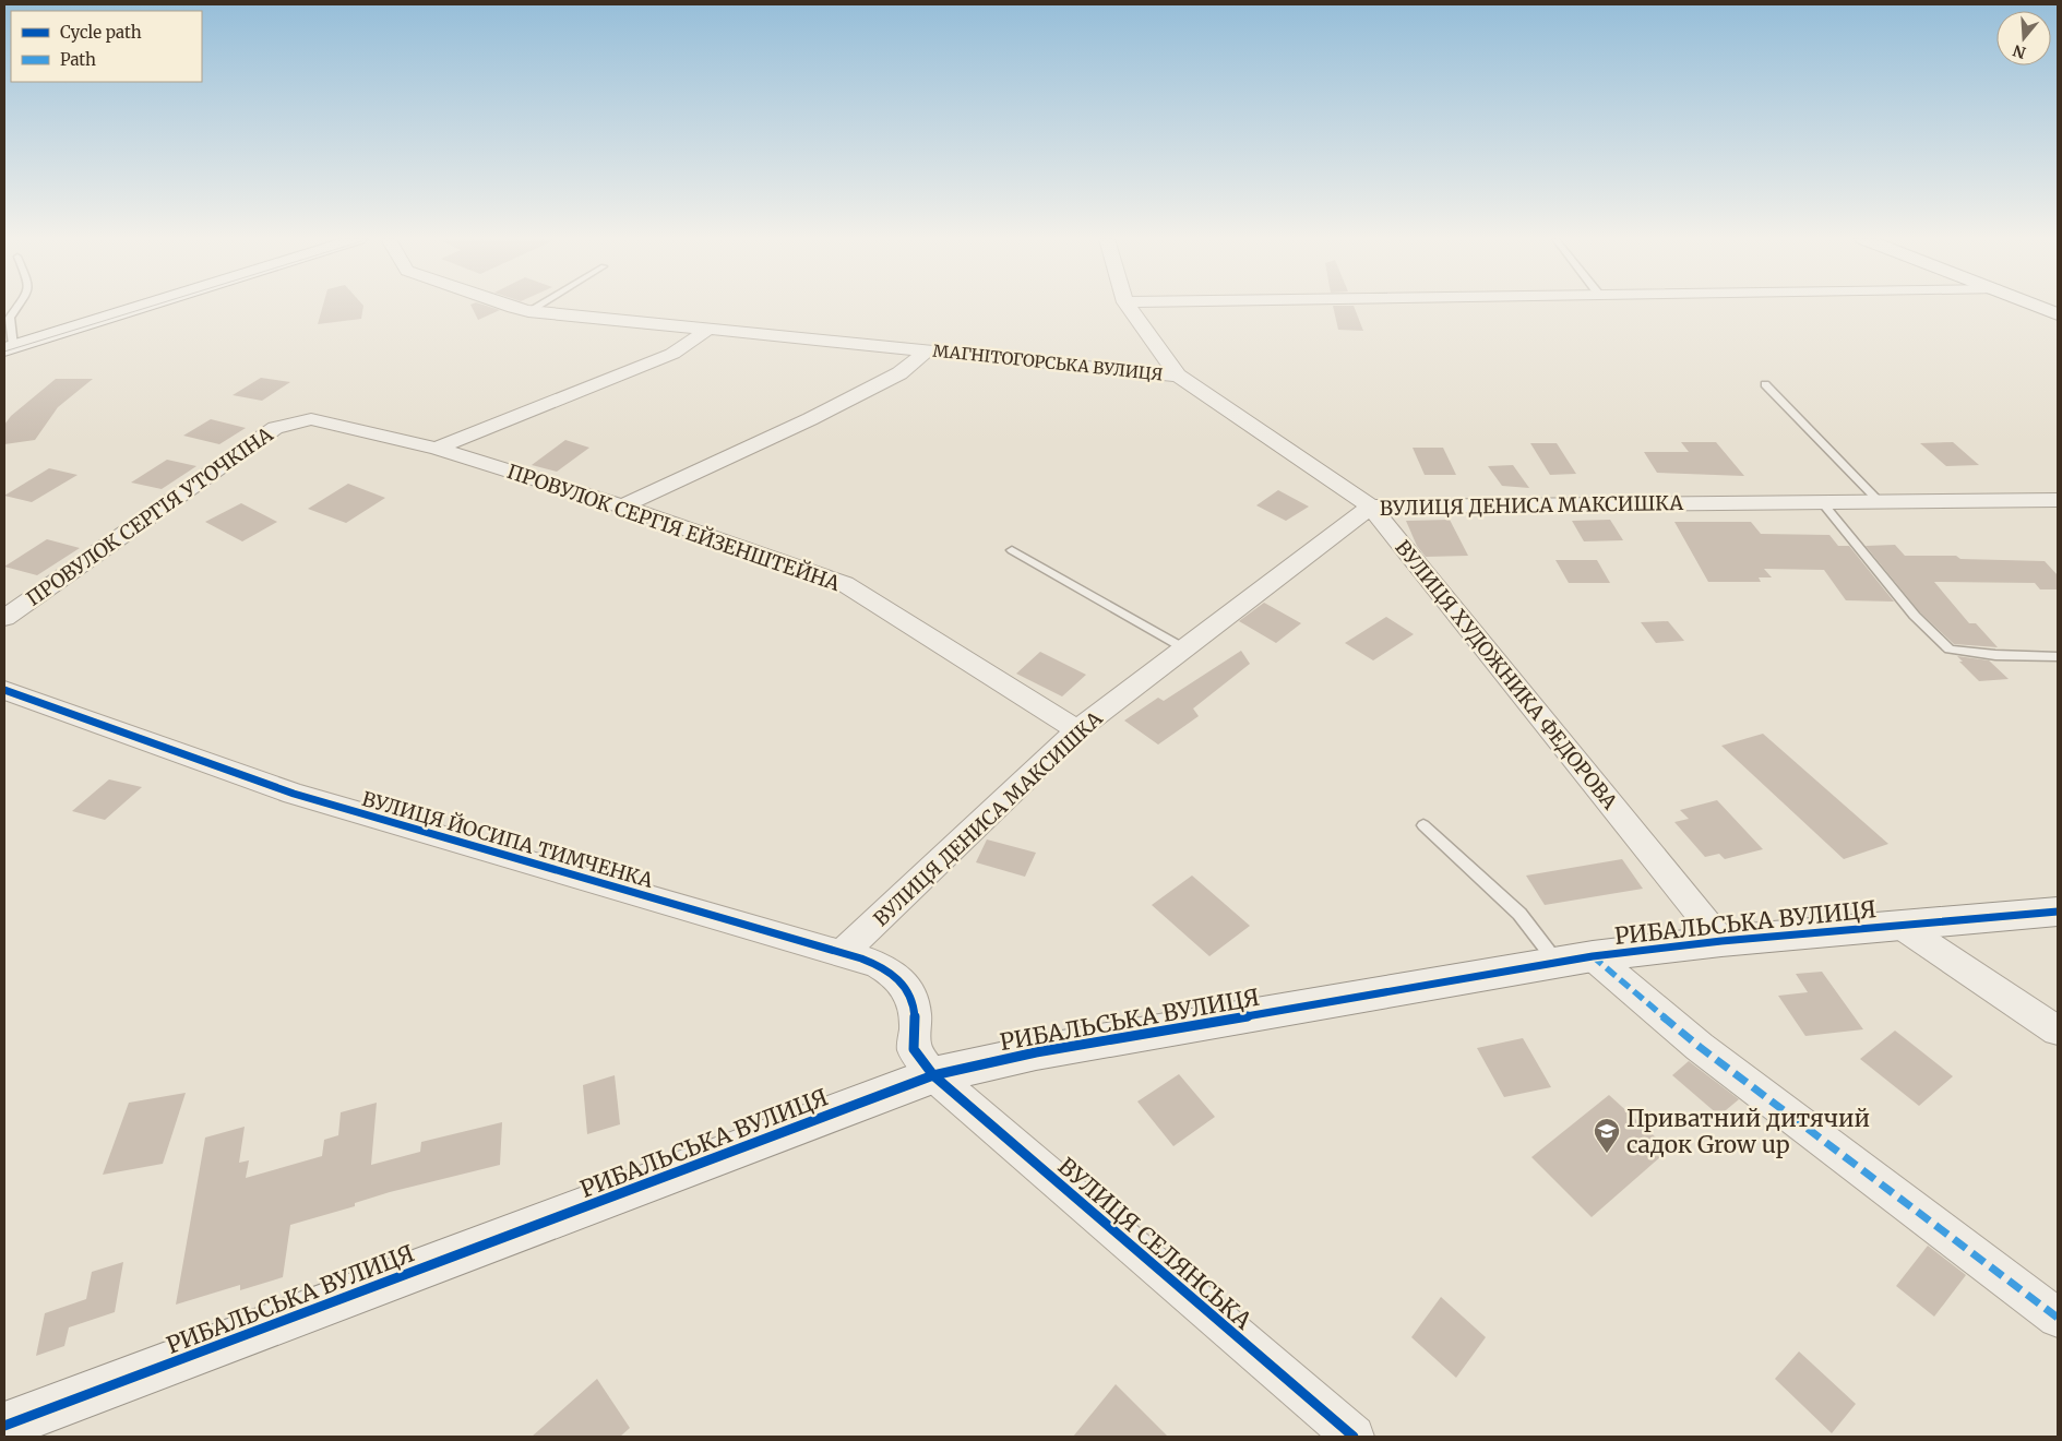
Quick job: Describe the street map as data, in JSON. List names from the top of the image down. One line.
{"streets":{"street":["МАГНІТОГОРСЬКА ВУЛИЦЯ","ВУЛИЦЯ ДЕНИСА МАКСИШКА","ПРОВУЛОК СЕРГІЯ УТОЧКІНА","ПРОВУЛОК СЕРГІЯ ЕЙЗЕНШТЕЙНА","ВУЛИЦЯ ХУДОЖНИКА ФЕДОРОВА","ВУЛИЦЯ ЙОСИПА ТИМЧЕНКА","РИБАЛЬСЬКА ВУЛИЦЯ","ВУЛИЦЯ СЕЛЯНСЬКА"]},"crossings":[["МАГНІТОГОРСЬКА ВУЛИЦЯ","ВУЛИЦЯ ХУДОЖНИКА ФЕДОРОВА"],["ВУЛИЦЯ ДЕНИСА МАКСИШКА","ПРОВУЛОК СЕРГІЯ ЕЙЗЕНШТЕЙНА"],["ВУЛИЦЯ ДЕНИСА МАКСИШКА","ВУЛИЦЯ ХУДОЖНИКА ФЕДОРОВА"],["ВУЛИЦЯ ДЕНИСА МАКСИШКА","ВУЛИЦЯ ЙОСИПА ТИМЧЕНКА"],["ПРОВУЛОК СЕРГІЯ УТОЧКІНА","ПРОВУЛОК СЕРГІЯ ЕЙЗЕНШТЕЙНА"],["ВУЛИЦЯ ХУДОЖНИКА ФЕДОРОВА","РИБАЛЬСЬКА ВУЛИЦЯ"],["ВУЛИЦЯ ЙОСИПА ТИМЧЕНКА","РИБАЛЬСЬКА ВУЛИЦЯ"],["ВУЛИЦЯ ЙОСИПА ТИМЧЕНКА","ВУЛИЦЯ СЕЛЯНСЬКА"],["РИБАЛЬСЬКА ВУЛИЦЯ","ВУЛИЦЯ СЕЛЯНСЬКА"]],"places":{"school or university":["Приватний дитячий садок Grow up"]},"legend":["Cycle path","Path"],"north":"bottom"}
